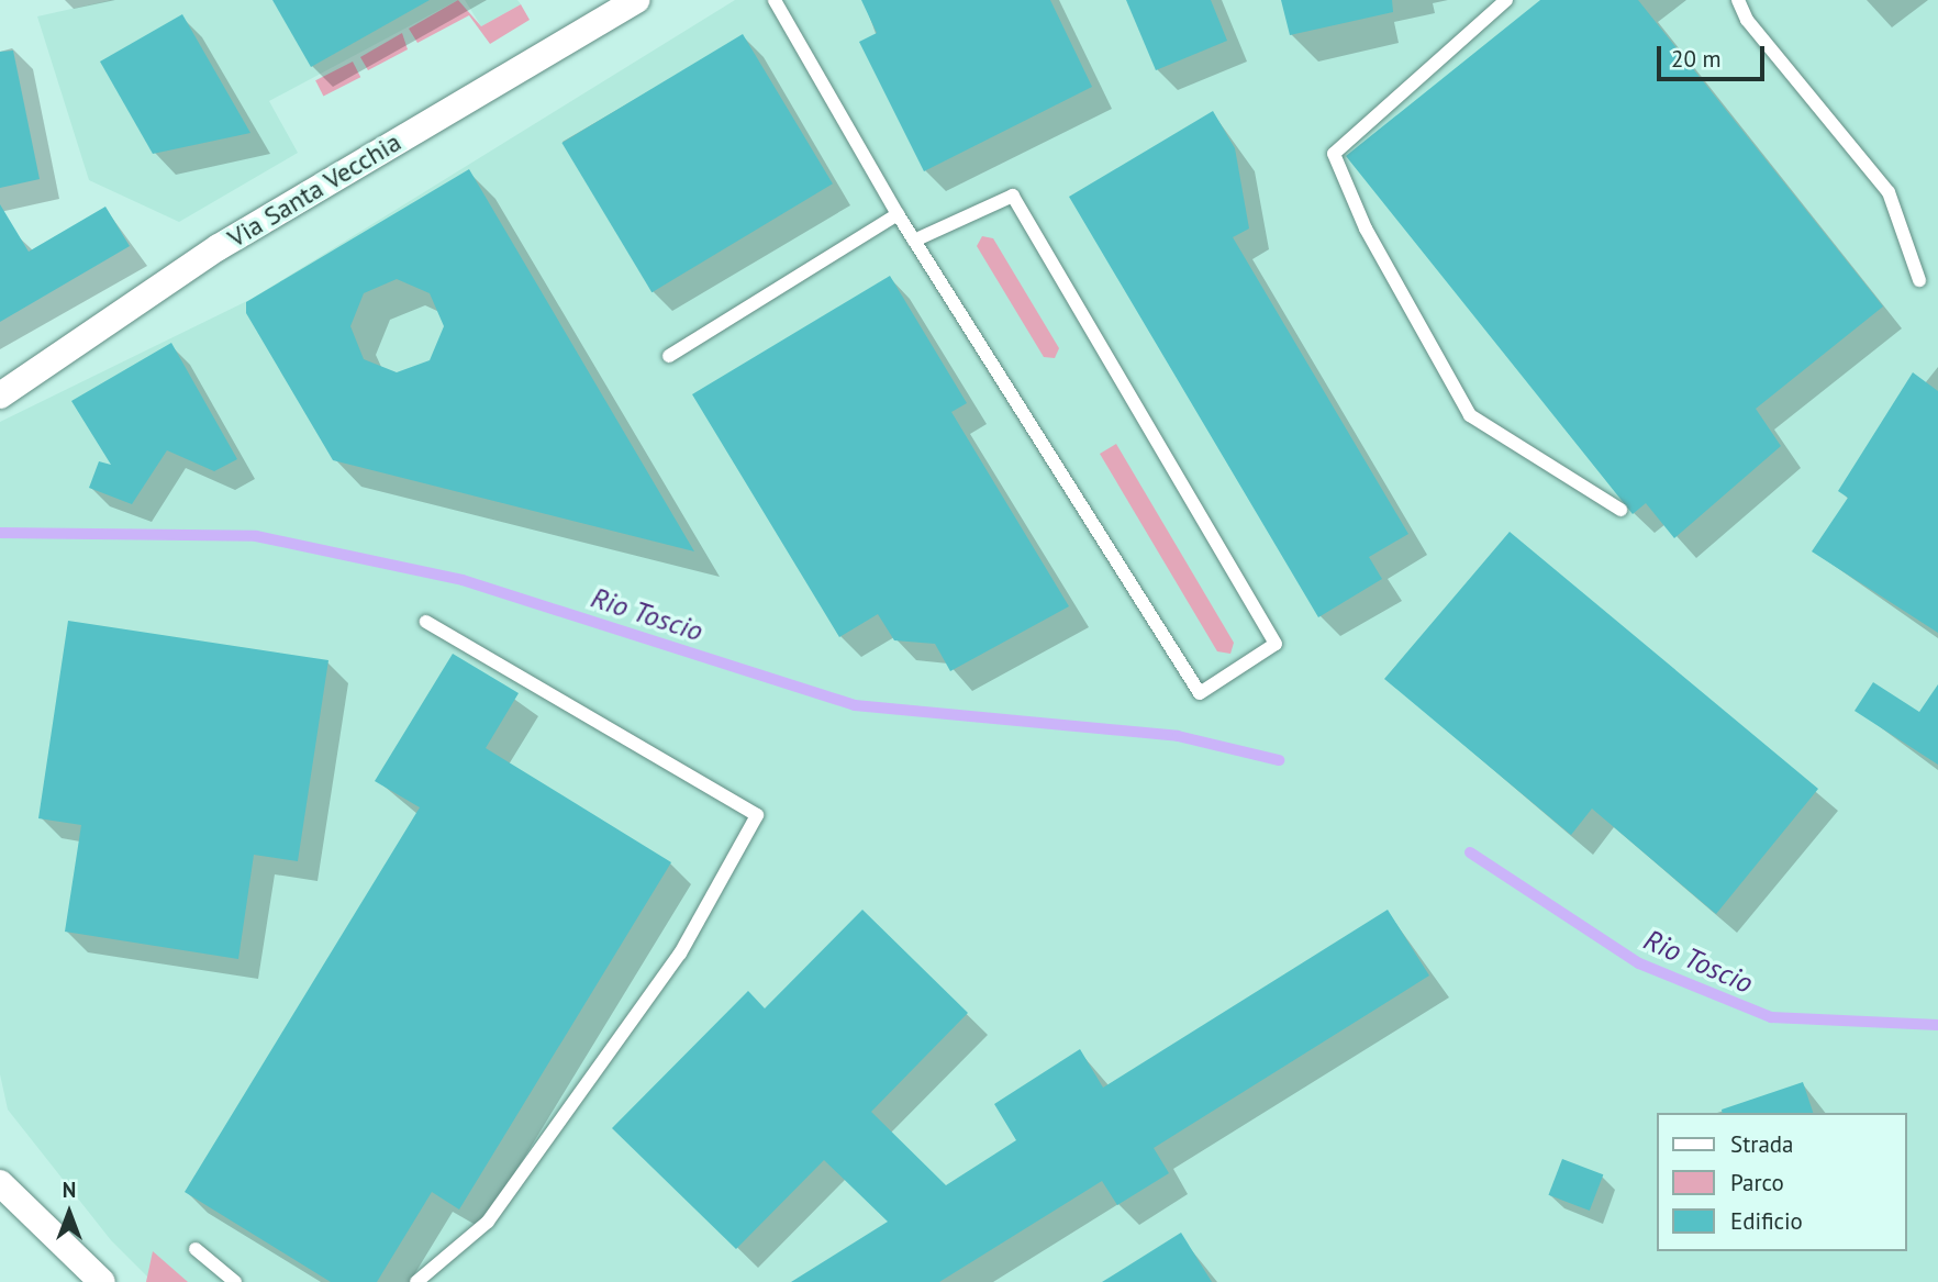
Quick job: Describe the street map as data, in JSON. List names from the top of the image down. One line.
{"streets":{"street":["Via Santa Vecchia"]},"water":["Rio Toscio"],"legend":["Strada","Parco","Edificio"],"scale_bar":"20 m","north":"top"}
